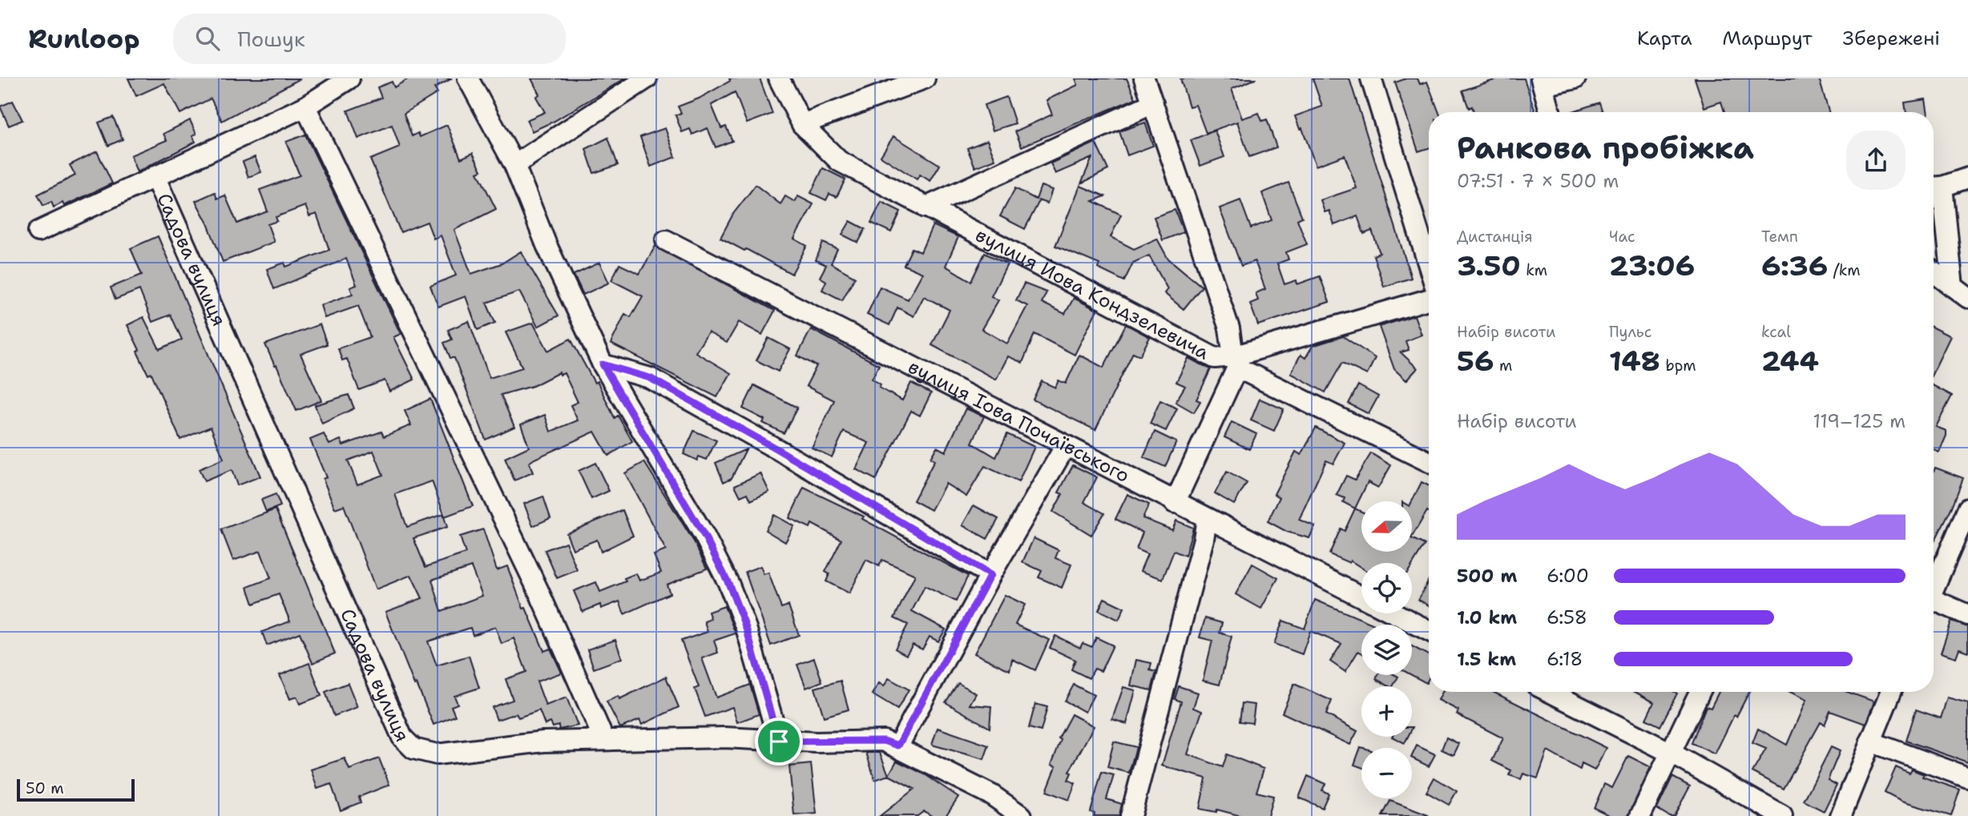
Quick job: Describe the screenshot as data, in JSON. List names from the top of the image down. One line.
{"streets":{"street":["Садова вулиця","вулиця Йова Кондзелевича","вулиця Іова Почаївського"]},"scale_bar":"50 m","north":"left","page":{"header":"Runloop","search":"Пошук","nav":["Карта","Маршрут","Збережені"],"heading":["Ранкова пробіжка","07:51 · 7 × 500 m"],"stats":[["Дистанція","3.50 km"],["Час","23:06"],["Темп","6:36 /km"],["Набір висоти","56 m"],["Пульс","148 bpm"],["kcal","244"]],"chart":["Набір висоти","119–125 m"],"map_buttons":["+","−"],"list":[{"name":"500 m","note":"6:00"},{"name":"1.0 km","note":"6:58"},{"name":"1.5 km","note":"6:18"}],"scale":"50 m"}}
